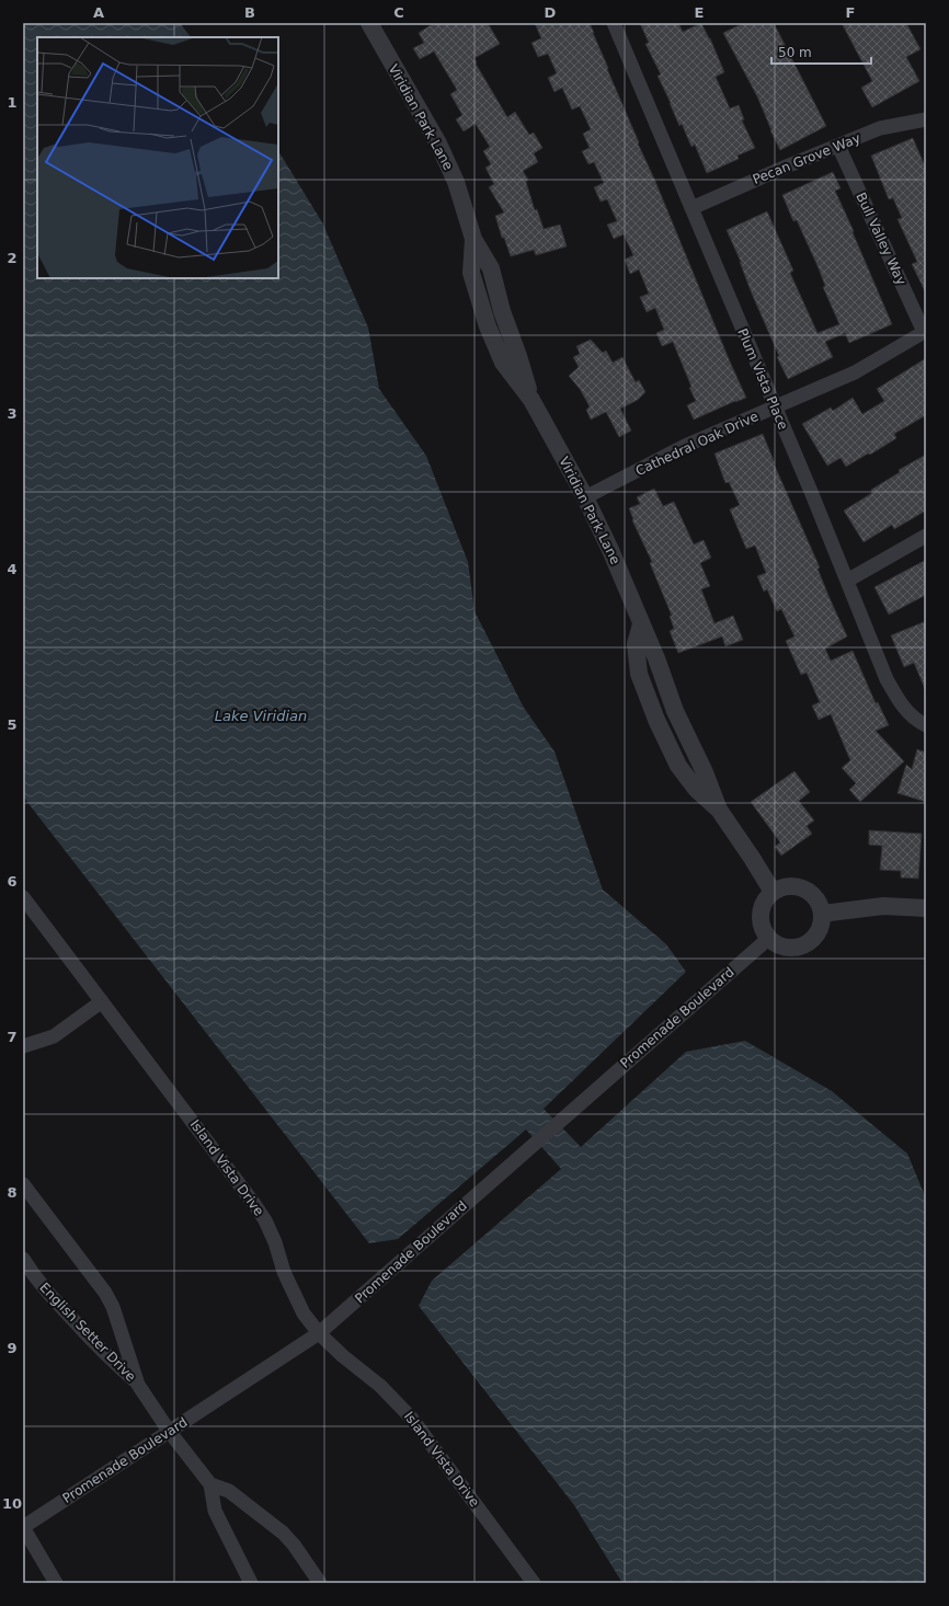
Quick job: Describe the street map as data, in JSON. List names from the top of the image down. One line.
{"streets":{"street":["Viridian Park Lane","Pecan Grove Way","Bull Valley Way","Plum Vista Place","Cathedral Oak Drive","Promenade Boulevard","Island Vista Drive","English Setter Drive"]},"crossings":[["Viridian Park Lane","Cathedral Oak Drive"],["Viridian Park Lane","Promenade Boulevard"],["Pecan Grove Way","Bull Valley Way"],["Pecan Grove Way","Plum Vista Place"],["Bull Valley Way","Cathedral Oak Drive"],["Plum Vista Place","Cathedral Oak Drive"],["Promenade Boulevard","Island Vista Drive"],["Promenade Boulevard","English Setter Drive"]],"water":["Lake Viridian"],"scale_bar":"50 m","grid":{"columns":["A","B","C","D","E","F"],"rows":["1","2","3","4","5","6","7","8","9","10"]}}
